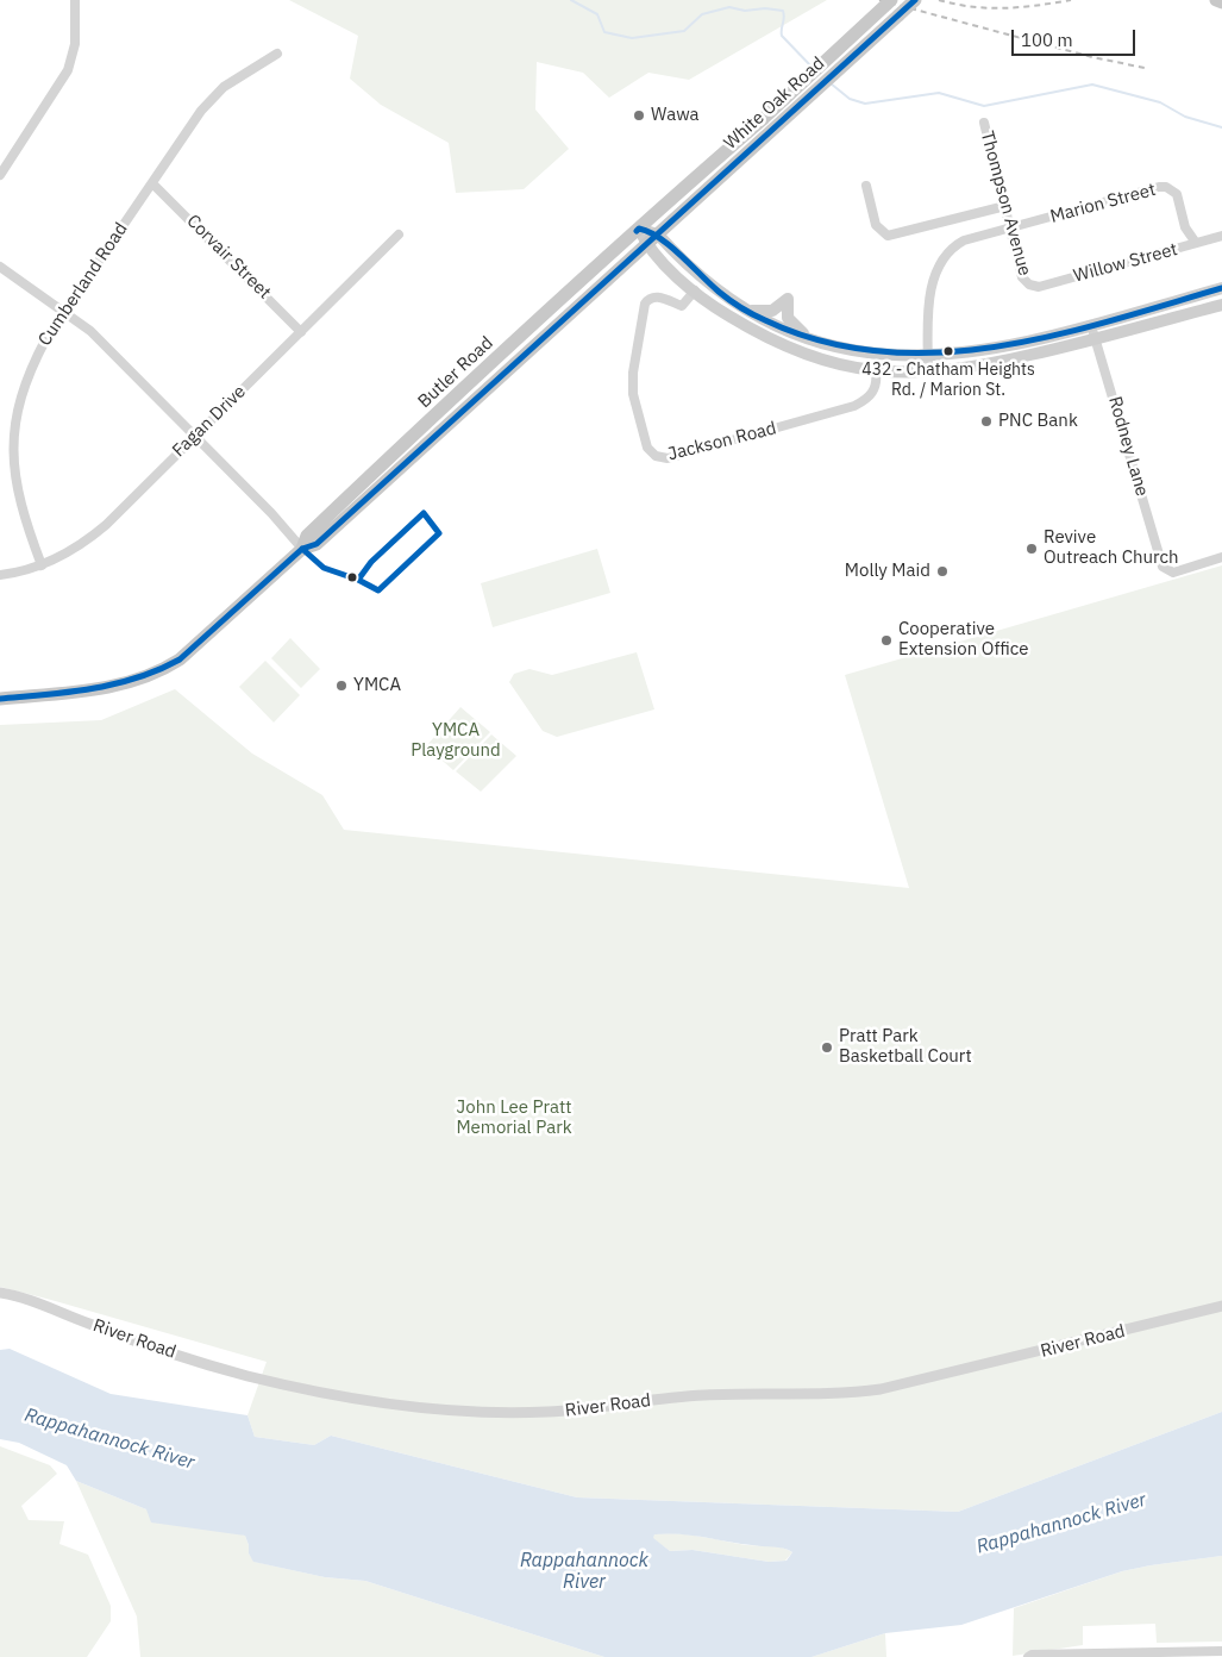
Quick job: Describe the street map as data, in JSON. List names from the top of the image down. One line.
{"streets":{"main road":["White Oak Road","Butler Road"],"street":["Thompson Avenue","Marion Street","Corvair Street","Willow Street","Cumberland Road","Fagan Drive","Jackson Road","Rodney Lane","River Road"]},"crossings":[["White Oak Road","Butler Road"],["Thompson Avenue","Marion Street"],["Thompson Avenue","Willow Street"],["Marion Street","Willow Street"],["Corvair Street","Cumberland Road"],["Corvair Street","Fagan Drive"],["Cumberland Road","Fagan Drive"]],"water":["Rappahannock River"],"parks":["YMCA Playground","John Lee Pratt Memorial Park"],"places":["Wawa","432 - Chatham Heights Rd. / Marion St.","PNC Bank","Revive Outreach Church","Molly Maid","Cooperative Extension Office","YMCA","Pratt Park Basketball Court"],"scale_bar":"100 m"}
